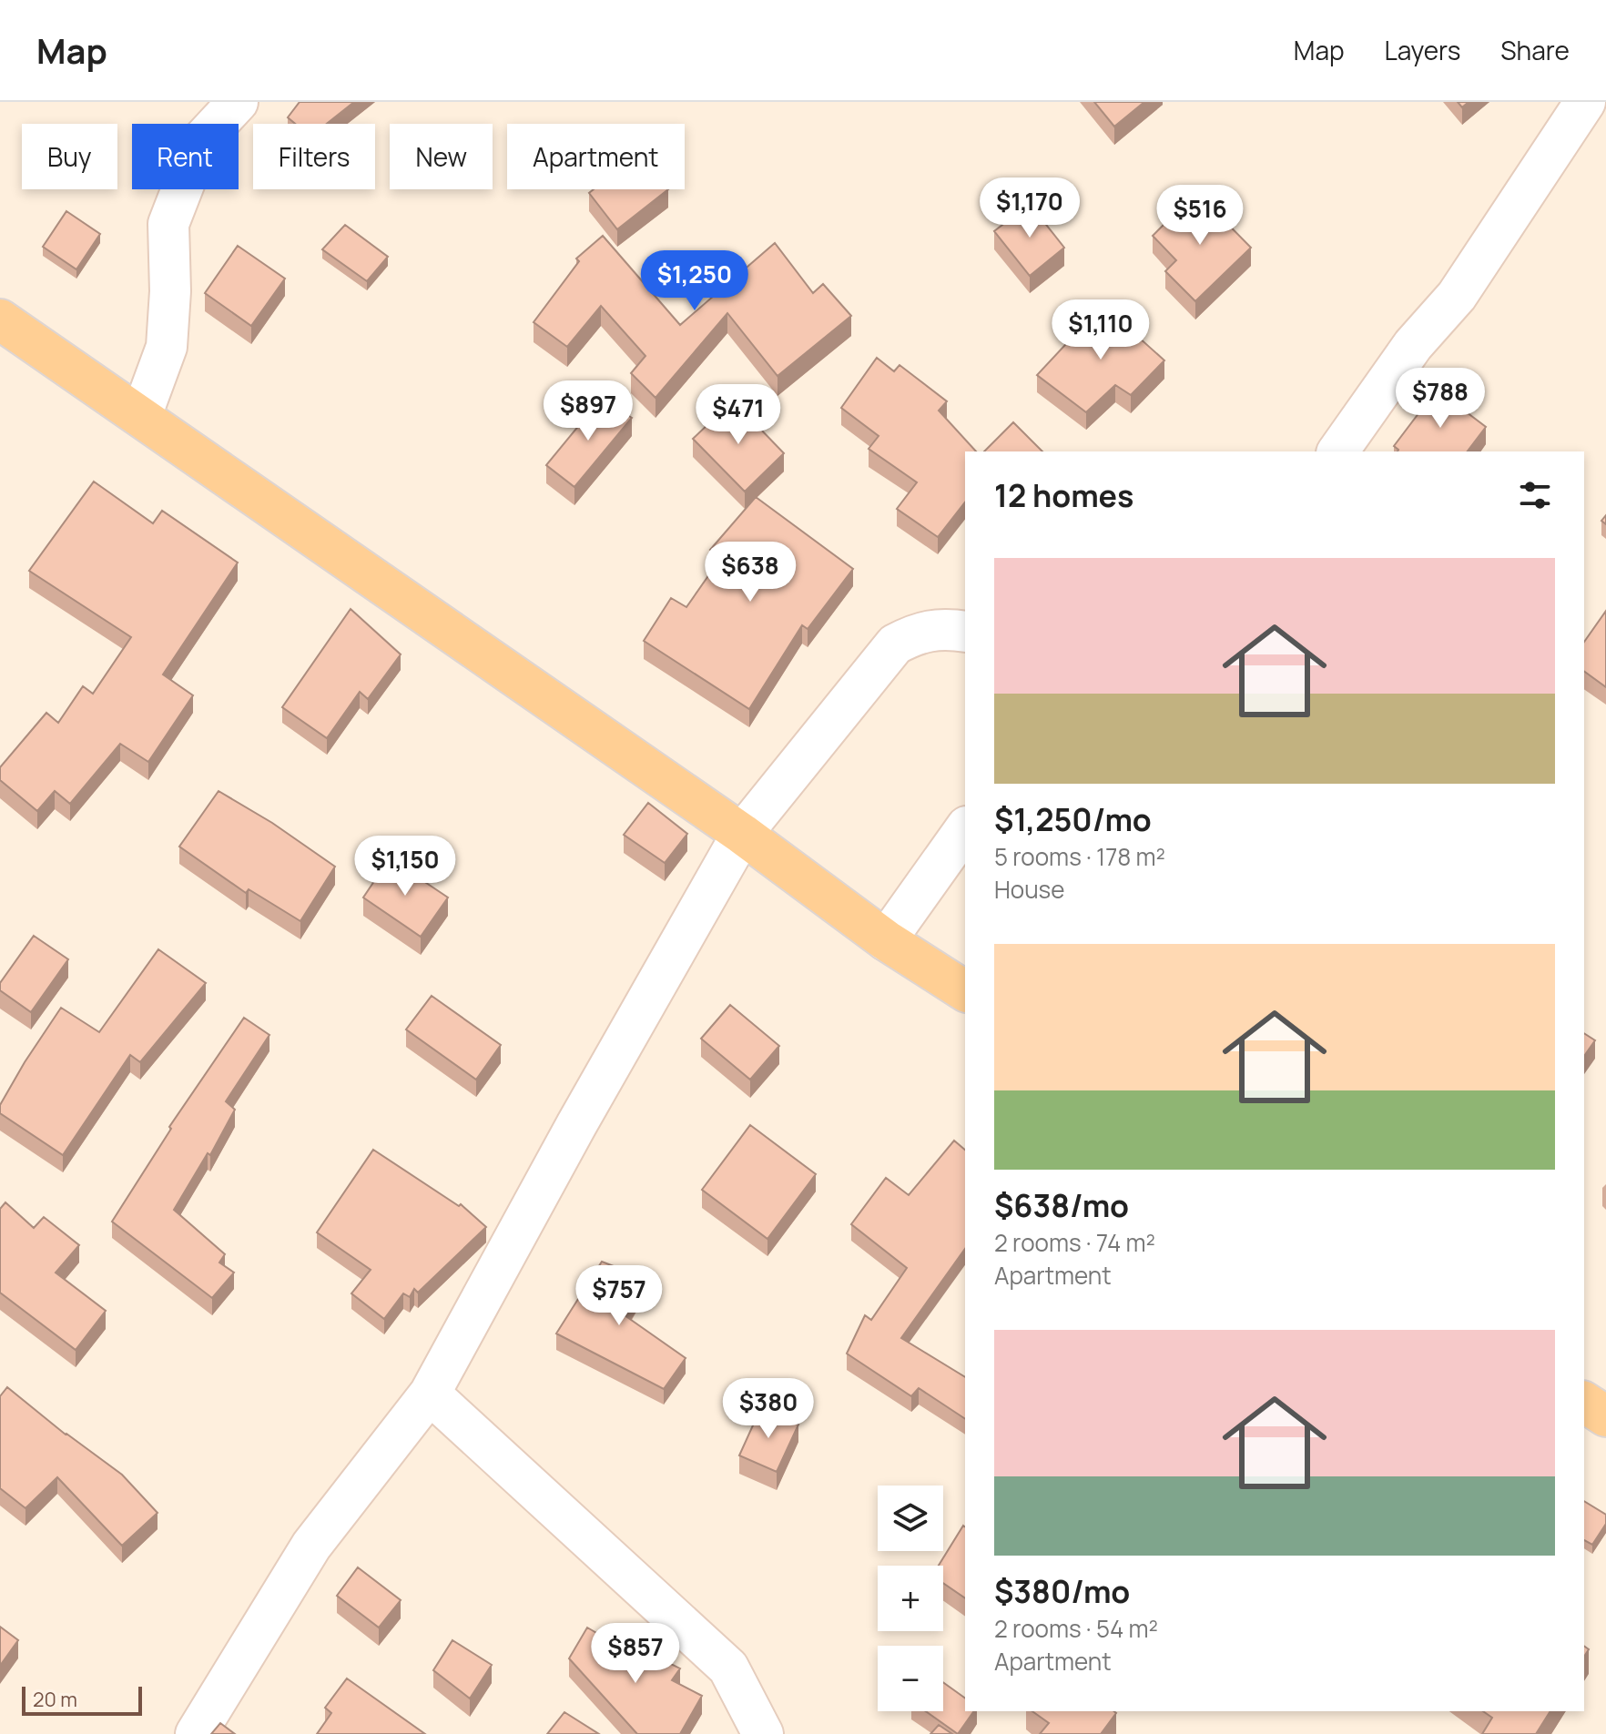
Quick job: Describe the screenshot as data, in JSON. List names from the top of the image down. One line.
{"scale_bar":"20 m","page":{"header":"Map","nav":["Map","Layers","Share"],"chip":["Buy","Rent","Filters","New","Apartment"],"price":["$1,170","$516","$1,250","$1,110","$788","$897","$471","$638","$1,150","$757","$380","$857"],"heading":"12 homes","list":[{"name":"$1,250/mo","note":"5 rooms · 178 m² · House"},{"name":"$638/mo","note":"2 rooms · 74 m² · Apartment"},{"name":"$380/mo","note":"2 rooms · 54 m² · Apartment"}],"map_buttons":["+","−"],"scale":"20 m"}}
